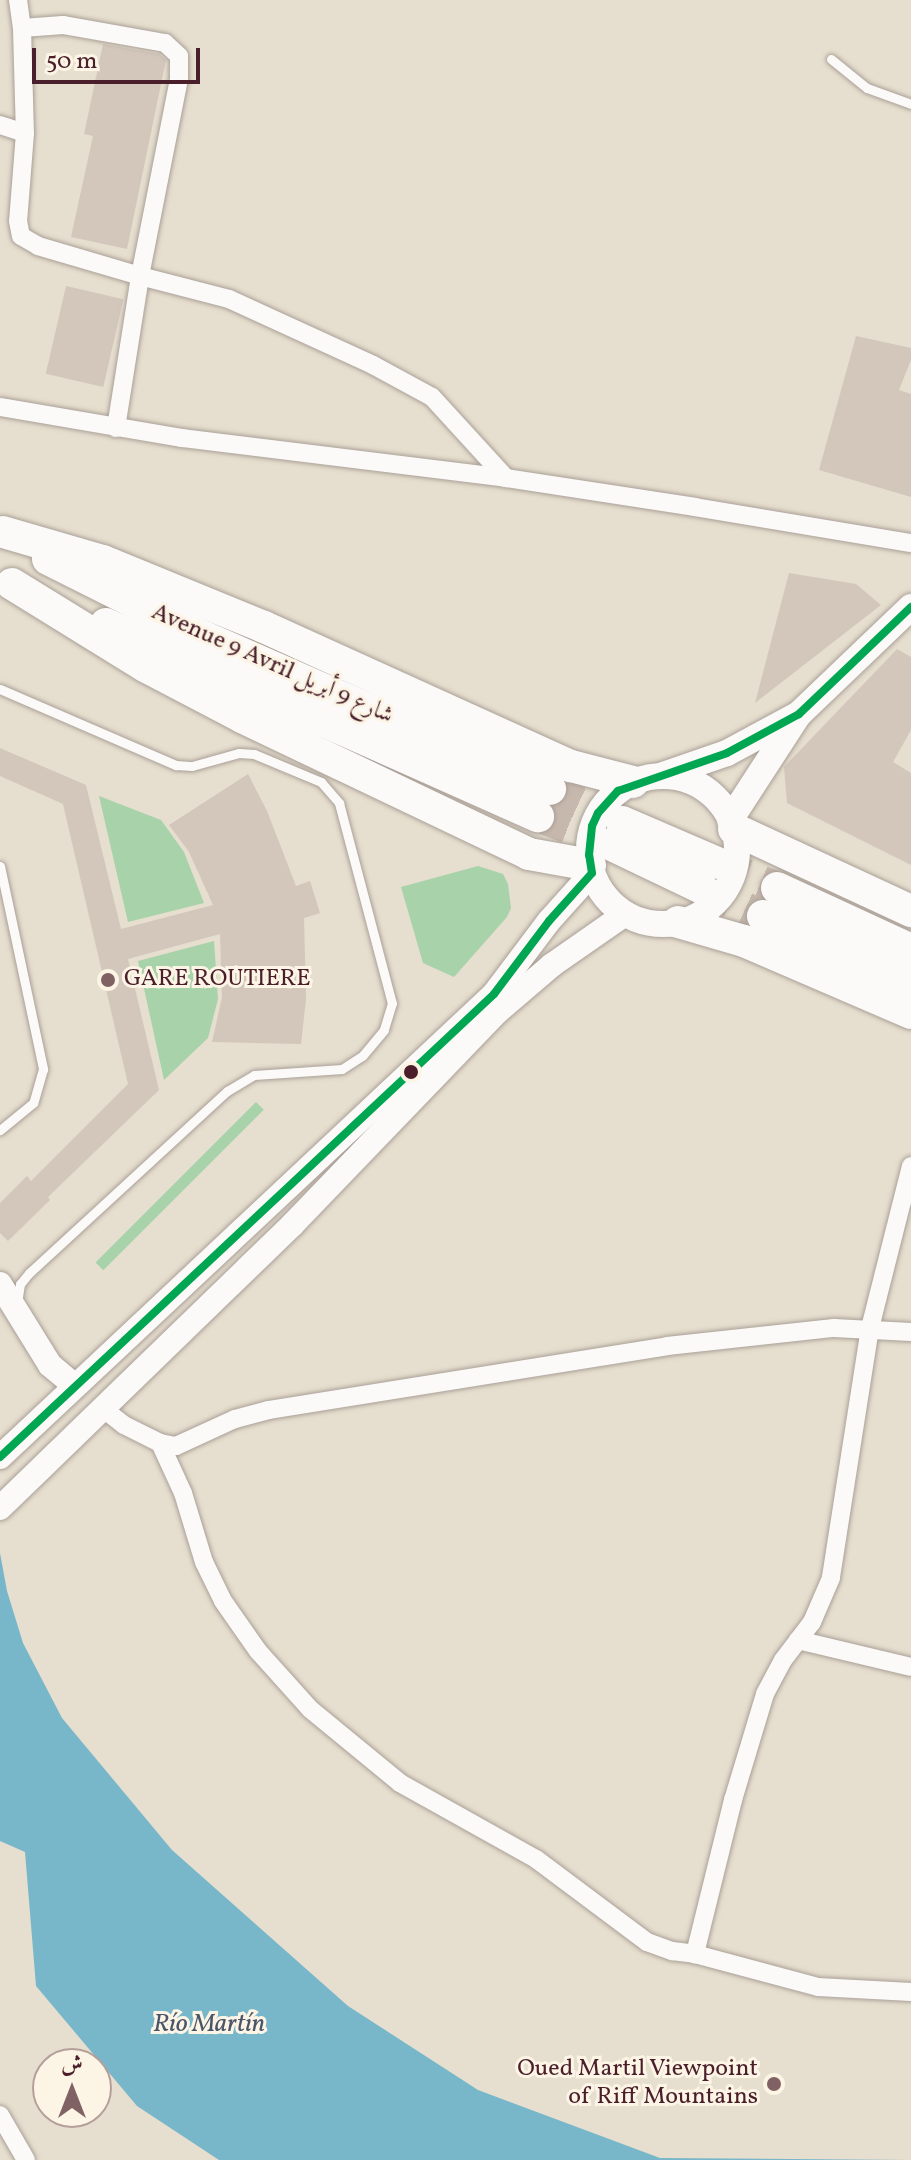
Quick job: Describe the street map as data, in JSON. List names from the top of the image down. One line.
{"streets":{"highway":["Avenue 9 Avril شارع 9 أبريل"]},"water":["Río Martín"],"places":["GARE ROUTIERE","Oued Martil Viewpoint of Riff Mountains"],"scale_bar":"50 m","north":"top"}
